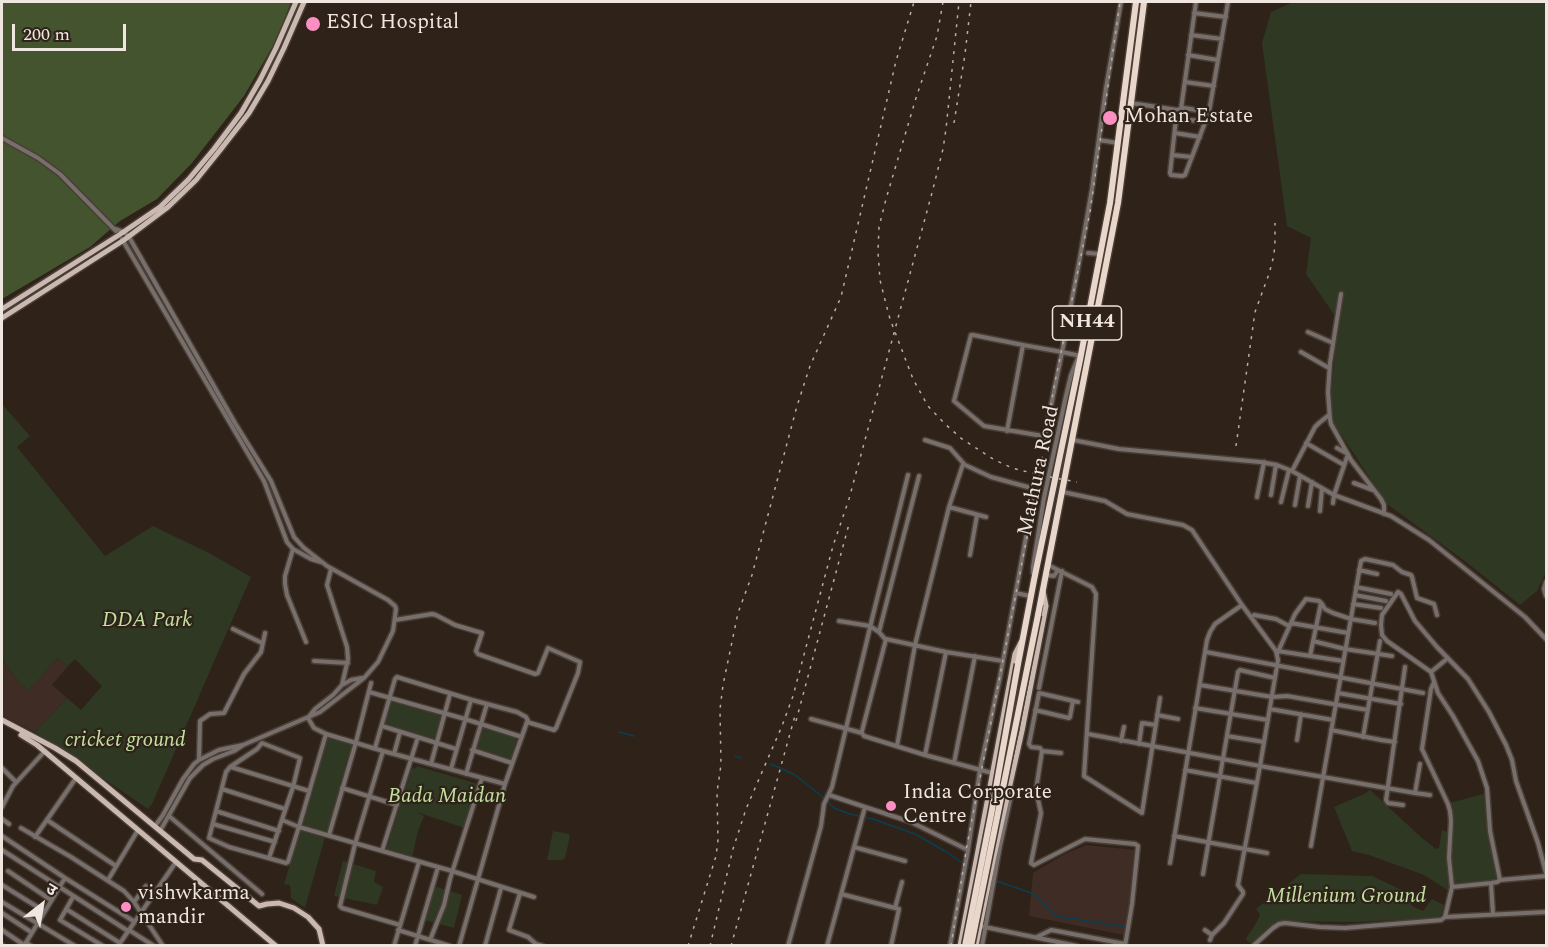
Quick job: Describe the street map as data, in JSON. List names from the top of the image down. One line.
{"streets":{"highway":["NH44","Mathura Road"]},"parks":["DDA Park","cricket ground","Bada Maidan","Millenium Ground"],"places":["ESIC Hospital","Mohan Estate","India Corporate Centre","vishwkarma mandir"],"scale_bar":"200 m","north":"top right"}
